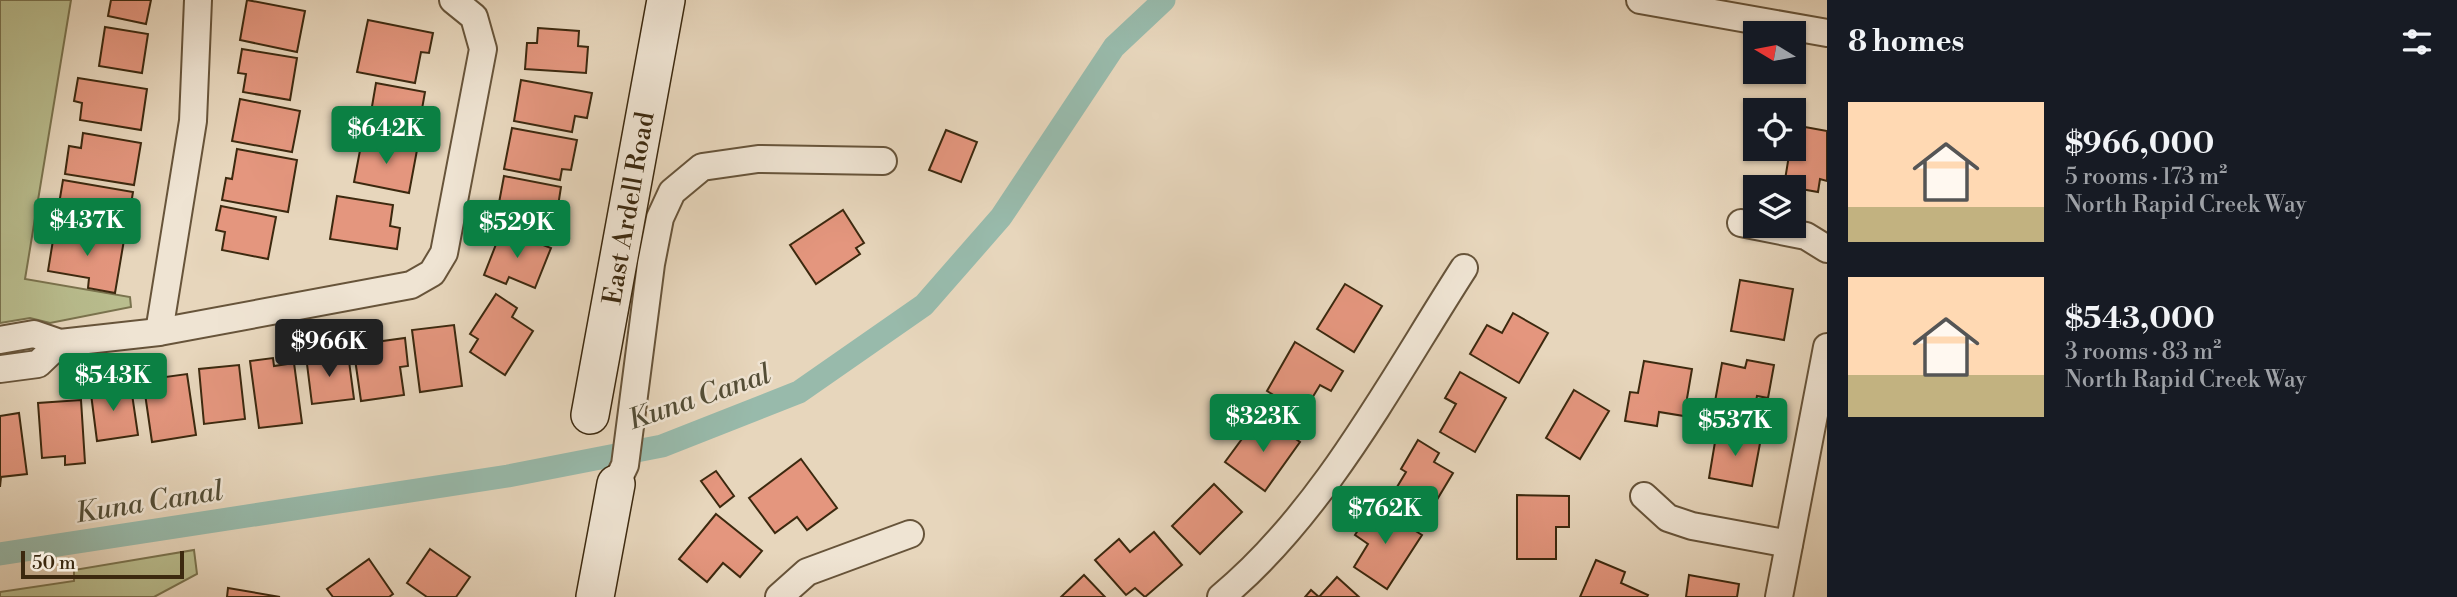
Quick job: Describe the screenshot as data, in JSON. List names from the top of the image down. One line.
{"streets":{"street":["East Ardell Road"]},"water":["Kuna Canal"],"scale_bar":"50 m","north":"left","page":{"heading":"8 homes","list":[{"name":"$966,000","note":"5 rooms · 173 m² · North Rapid Creek Way"},{"name":"$543,000","note":"3 rooms · 83 m² · North Rapid Creek Way"}],"price":["$642K","$437K","$529K","$966K","$543K","$323K","$537K","$762K"],"scale":"50 m"}}
